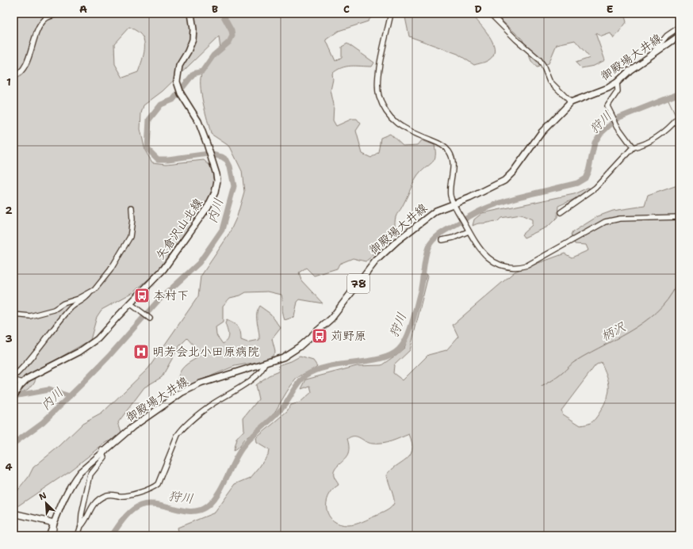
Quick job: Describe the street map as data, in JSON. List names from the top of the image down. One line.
{"streets":{"main road":["御殿場大井線","矢倉沢山北線","78"]},"water":["狩川","内川","柄沢"],"places":{"bus stop":["本村下","苅野原"],"hospital":["明芳会北小田原病院"]},"north":"top left","grid":{"columns":["A","B","C","D","E"],"rows":["1","2","3","4"]}}
